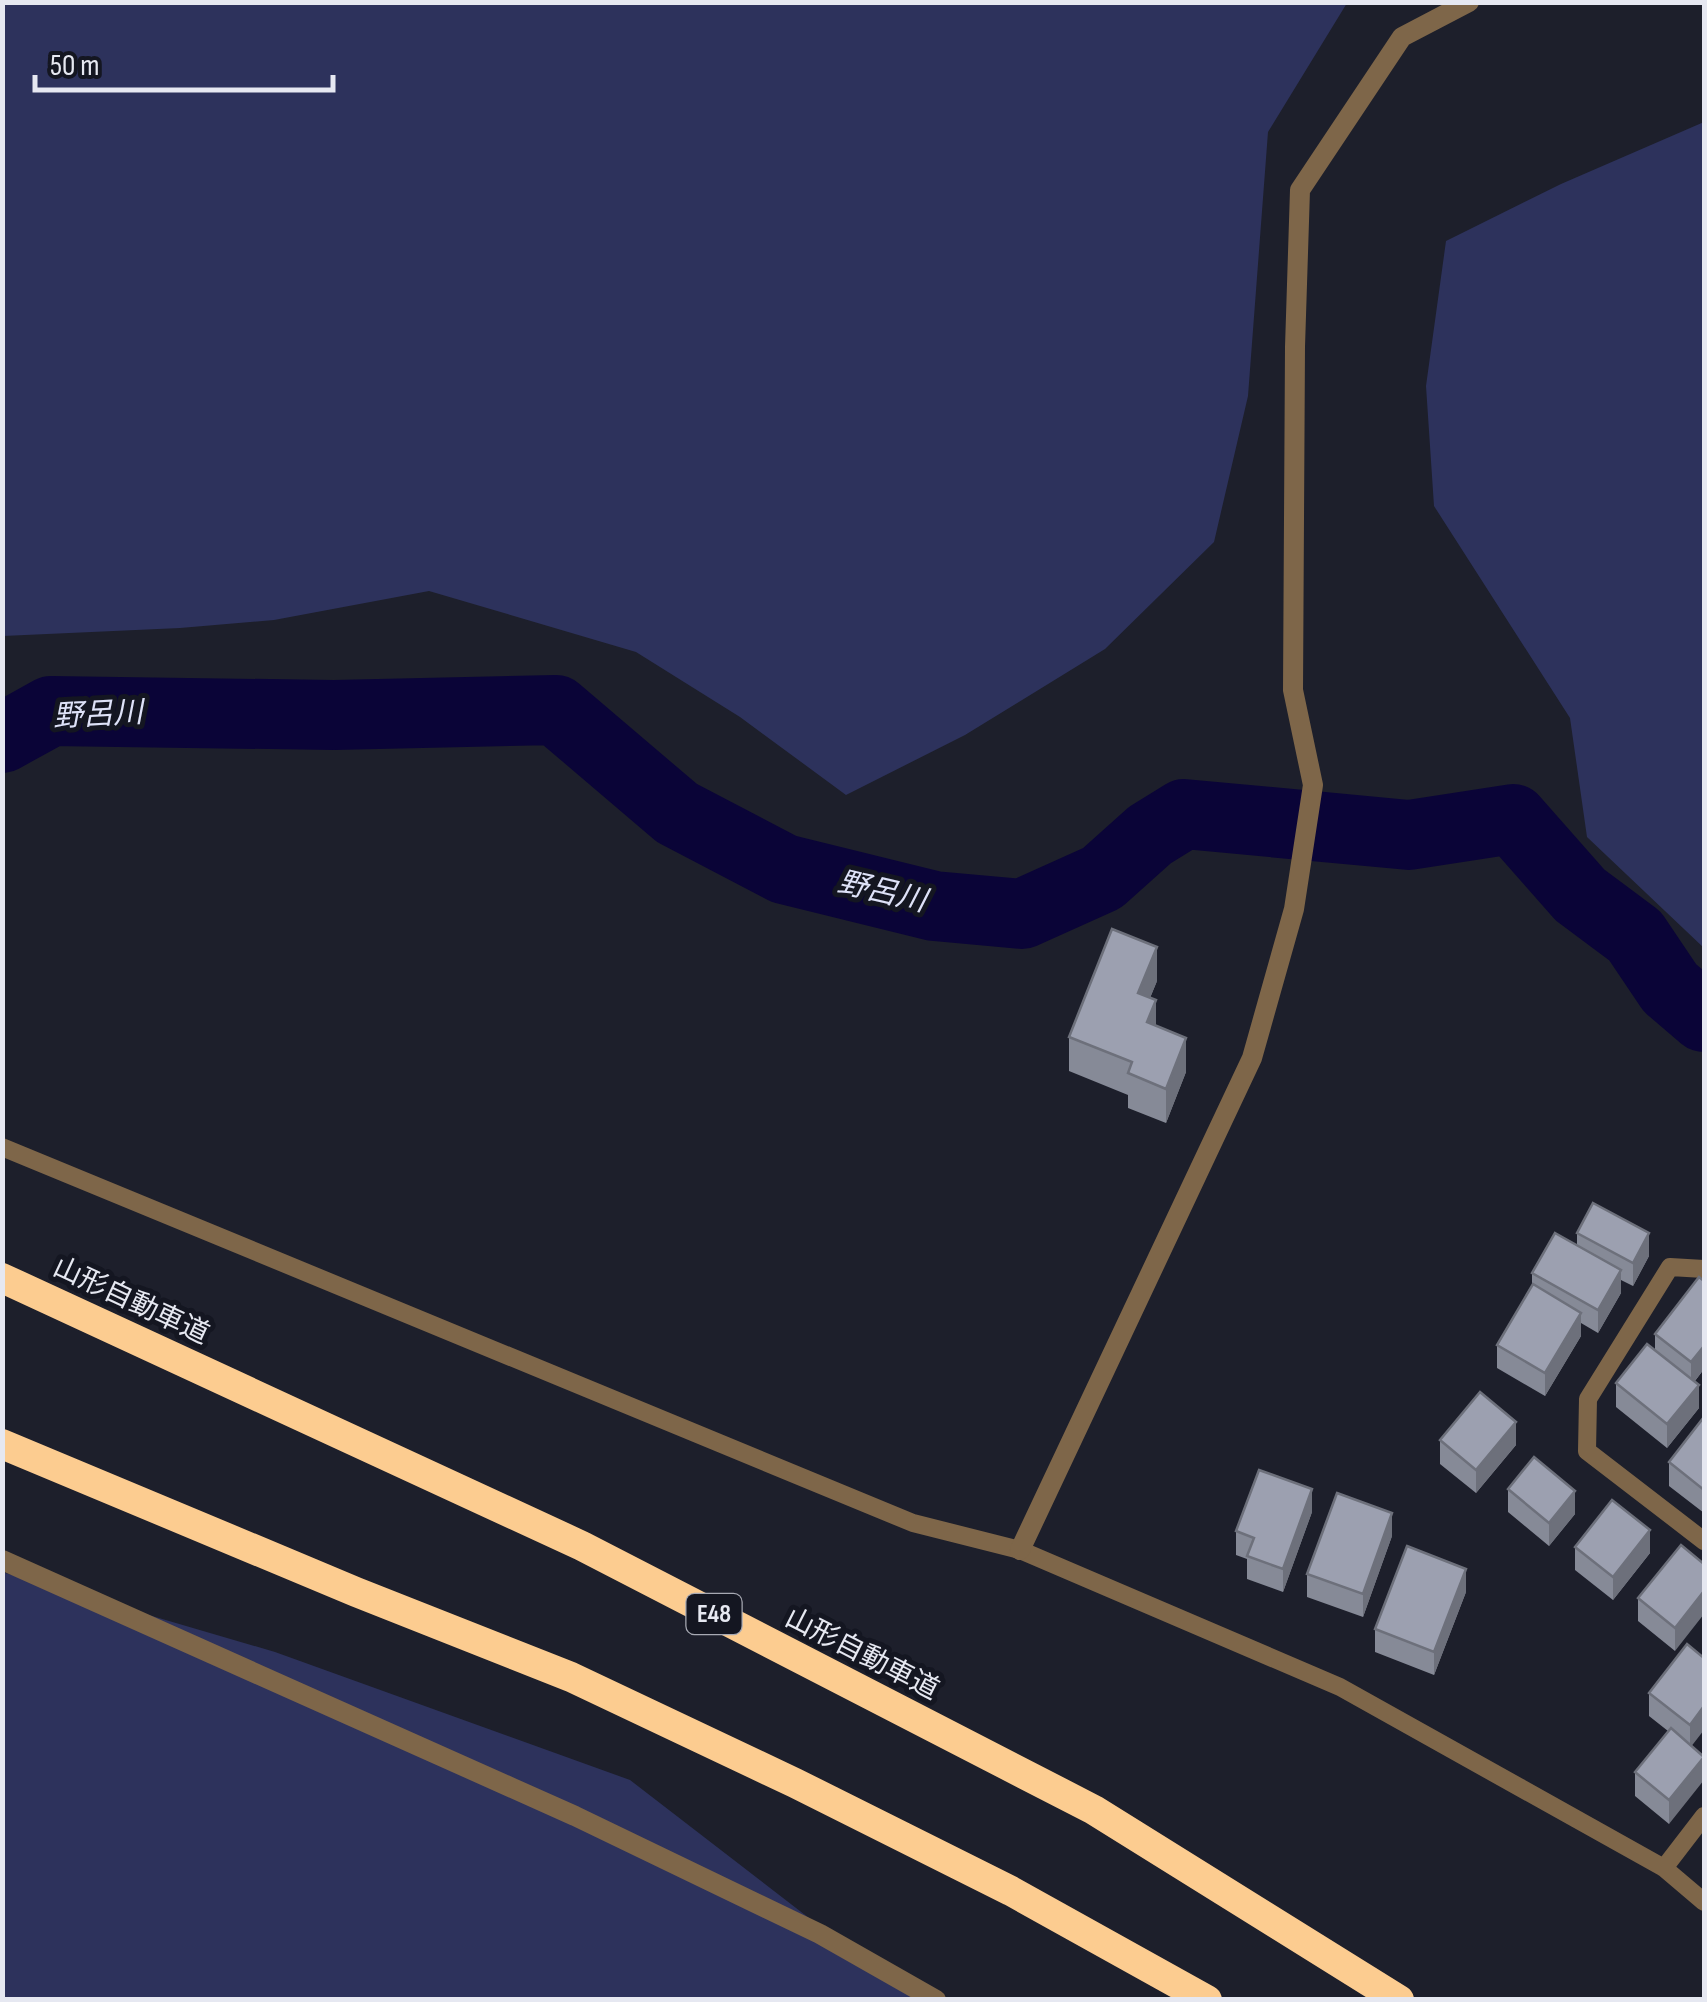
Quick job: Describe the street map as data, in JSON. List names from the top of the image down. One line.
{"streets":{"highway":["山形自動車道","E48"]},"water":["野呂川"],"scale_bar":"50 m"}
